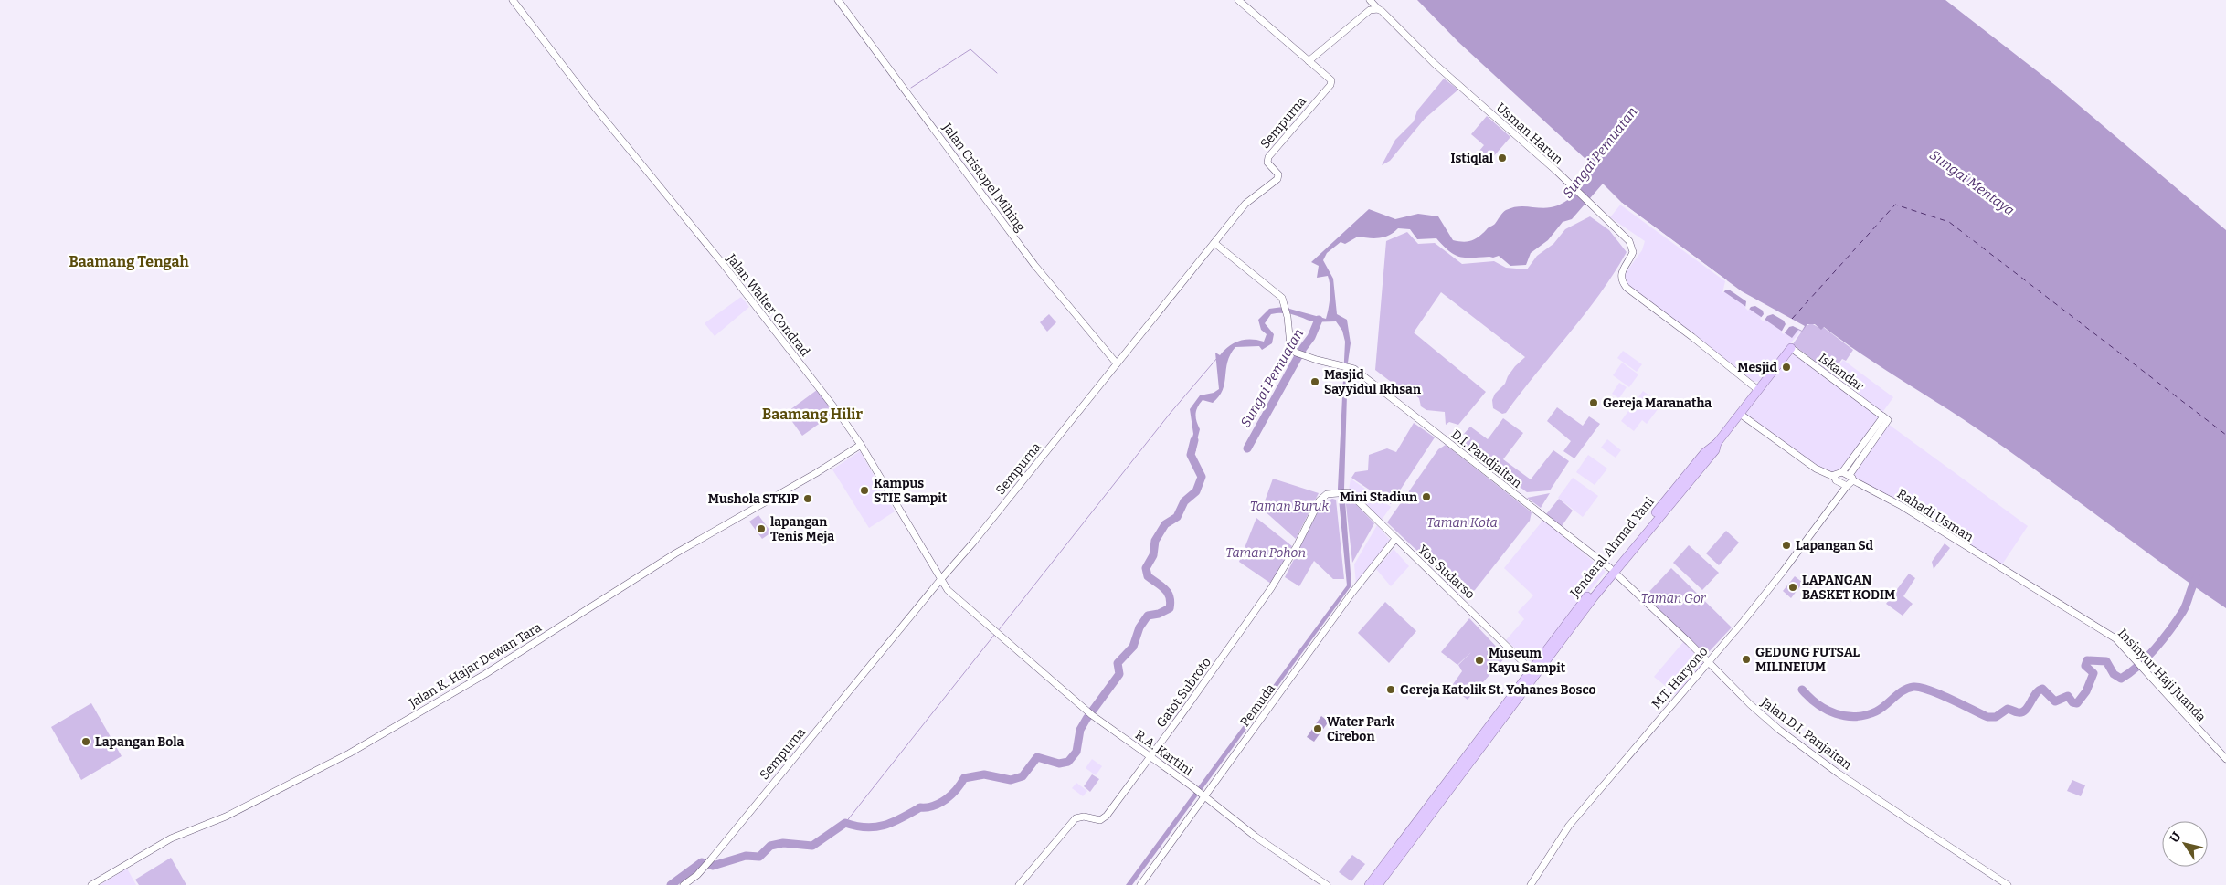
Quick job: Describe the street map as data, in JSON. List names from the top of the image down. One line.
{"streets":{"highway":["Jenderal Ahmad Yani"],"street":["Sempurna","Usman Harun","Jalan Cristopel Mihing","Jalan Walter Condrad","Iskandar","D.I. Pandjaitan","Rahadi Usman","Yos Sudarso","Jalan K. Hajar Dewan Tara","Insinyur Haji Juanda","M.T. Haryono","Gatot Subroto","Pemuda","Jalan D.I. Panjaitan","R.A. Kartini"]},"crossings":[["Sempurna","Jalan Cristopel Mihing"],["Sempurna","Jalan Walter Condrad"],["Sempurna","D.I. Pandjaitan"],["Usman Harun","Jenderal Ahmad Yani"],["Jalan Walter Condrad","Jalan K. Hajar Dewan Tara"],["Jalan Walter Condrad","R.A. Kartini"],["Iskandar","Jenderal Ahmad Yani"],["Iskandar","M.T. Haryono"],["D.I. Pandjaitan","Jenderal Ahmad Yani"],["D.I. Pandjaitan","Jalan D.I. Panjaitan"],["Rahadi Usman","Insinyur Haji Juanda"],["Rahadi Usman","M.T. Haryono"],["Jenderal Ahmad Yani","Yos Sudarso"],["Jenderal Ahmad Yani","Jalan D.I. Panjaitan"],["Yos Sudarso","Gatot Subroto"],["Yos Sudarso","Pemuda"],["M.T. Haryono","Jalan D.I. Panjaitan"],["Gatot Subroto","R.A. Kartini"],["Pemuda","R.A. Kartini"]],"districts":["Baamang Tengah","Baamang Hilir"],"water":["Sungai Pemuatan","Sungai Mentaya"],"parks":["Taman Buruk","Taman Kota","Taman Pohon","Taman Gor"],"places":["Istiqlal","Mesjid","Masjid Sayyidul Ikhsan","Gereja Maranatha","Kampus STIE Sampit","Mini Stadiun","Mushola STKIP","lapangan Tenis Meja","Lapangan Sd","LAPANGAN BASKET KODIM","GEDUNG FUTSAL MILINEIUM","Museum Kayu Sampit","Gereja Katolik St. Yohanes Bosco","Water Park Cirebon","Lapangan Bola"],"north":"top left"}
